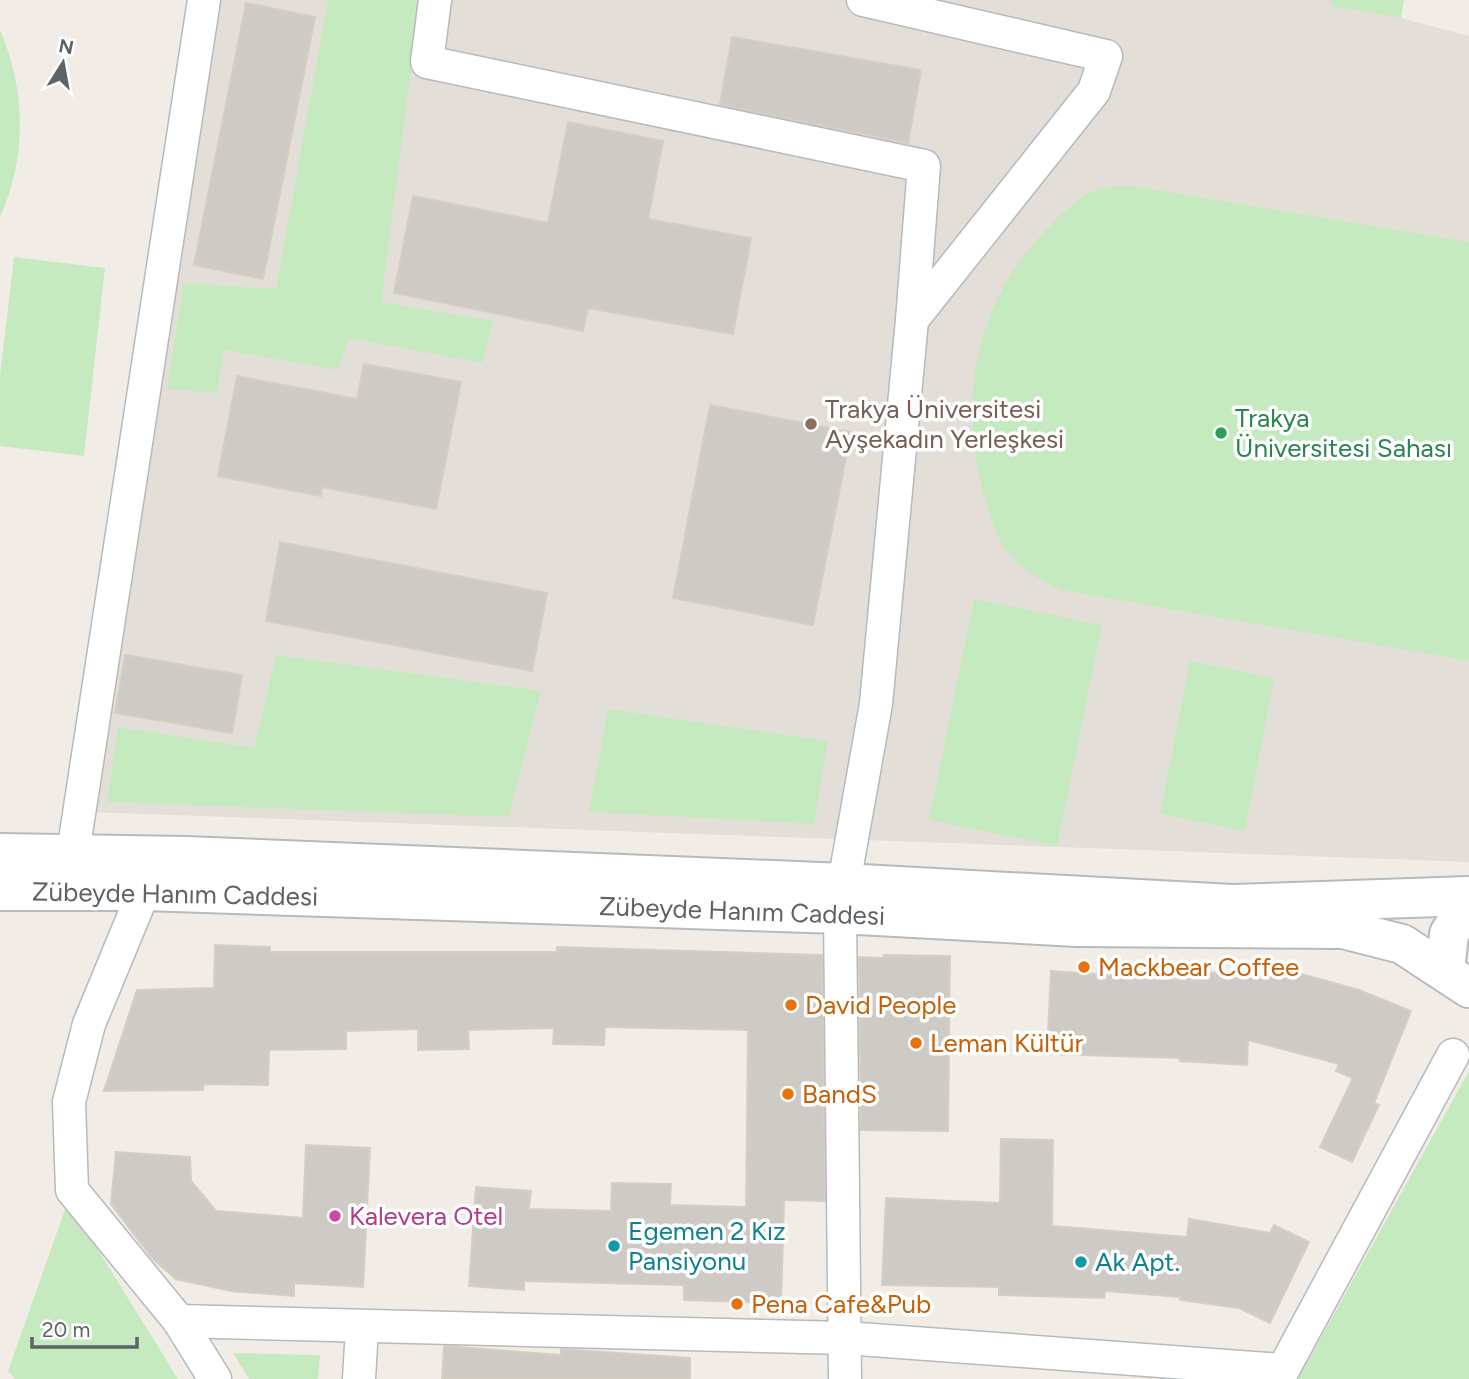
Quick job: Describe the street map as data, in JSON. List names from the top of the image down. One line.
{"streets":{"main road":["Zübeyde Hanım Caddesi"]},"places":["Trakya Üniversitesi Ayşekadın Yerleşkesi","Trakya Üniversitesi Sahası","Mackbear Coffee","David People","Leman Kültür","BandS","Kalevera Otel","Egemen 2 Kız Pansiyonu","Ak Apt.","Pena Cafe&Pub"],"scale_bar":"20 m","north":"top"}
